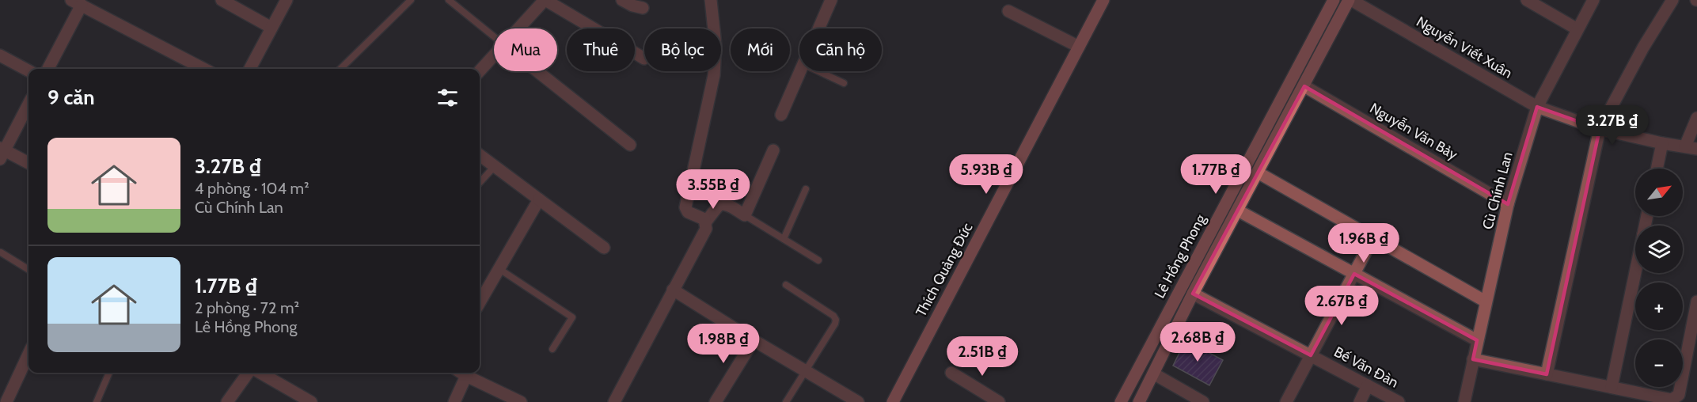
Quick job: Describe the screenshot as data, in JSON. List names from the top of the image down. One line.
{"streets":{"main road":["Lê Hồng Phong","Thích Quảng Đức"],"street":["Nguyễn Viết Xuân","Nguyễn Văn Bảy","Cù Chính Lan","Bế Văn Đàn"]},"crossings":[["Nguyễn Viết Xuân","Cù Chính Lan"],["Nguyễn Viết Xuân","Lê Hồng Phong"],["Nguyễn Văn Bảy","Cù Chính Lan"],["Nguyễn Văn Bảy","Lê Hồng Phong"],["Lê Hồng Phong","Bế Văn Đàn"]],"north":"top right","page":{"chip":["Mua","Thuê","Bộ lọc","Mới","Căn hộ"],"heading":"9 căn","price":["3.27B ₫","5.93B ₫","1.77B ₫","3.55B ₫","1.96B ₫","2.67B ₫","2.68B ₫","1.98B ₫","2.51B ₫"],"list":[{"name":"3.27B ₫","note":"4 phòng · 104 m² · Cù Chính Lan"},{"name":"1.77B ₫","note":"2 phòng · 72 m² · Lê Hồng Phong"}],"map_buttons":["+","−"]}}
